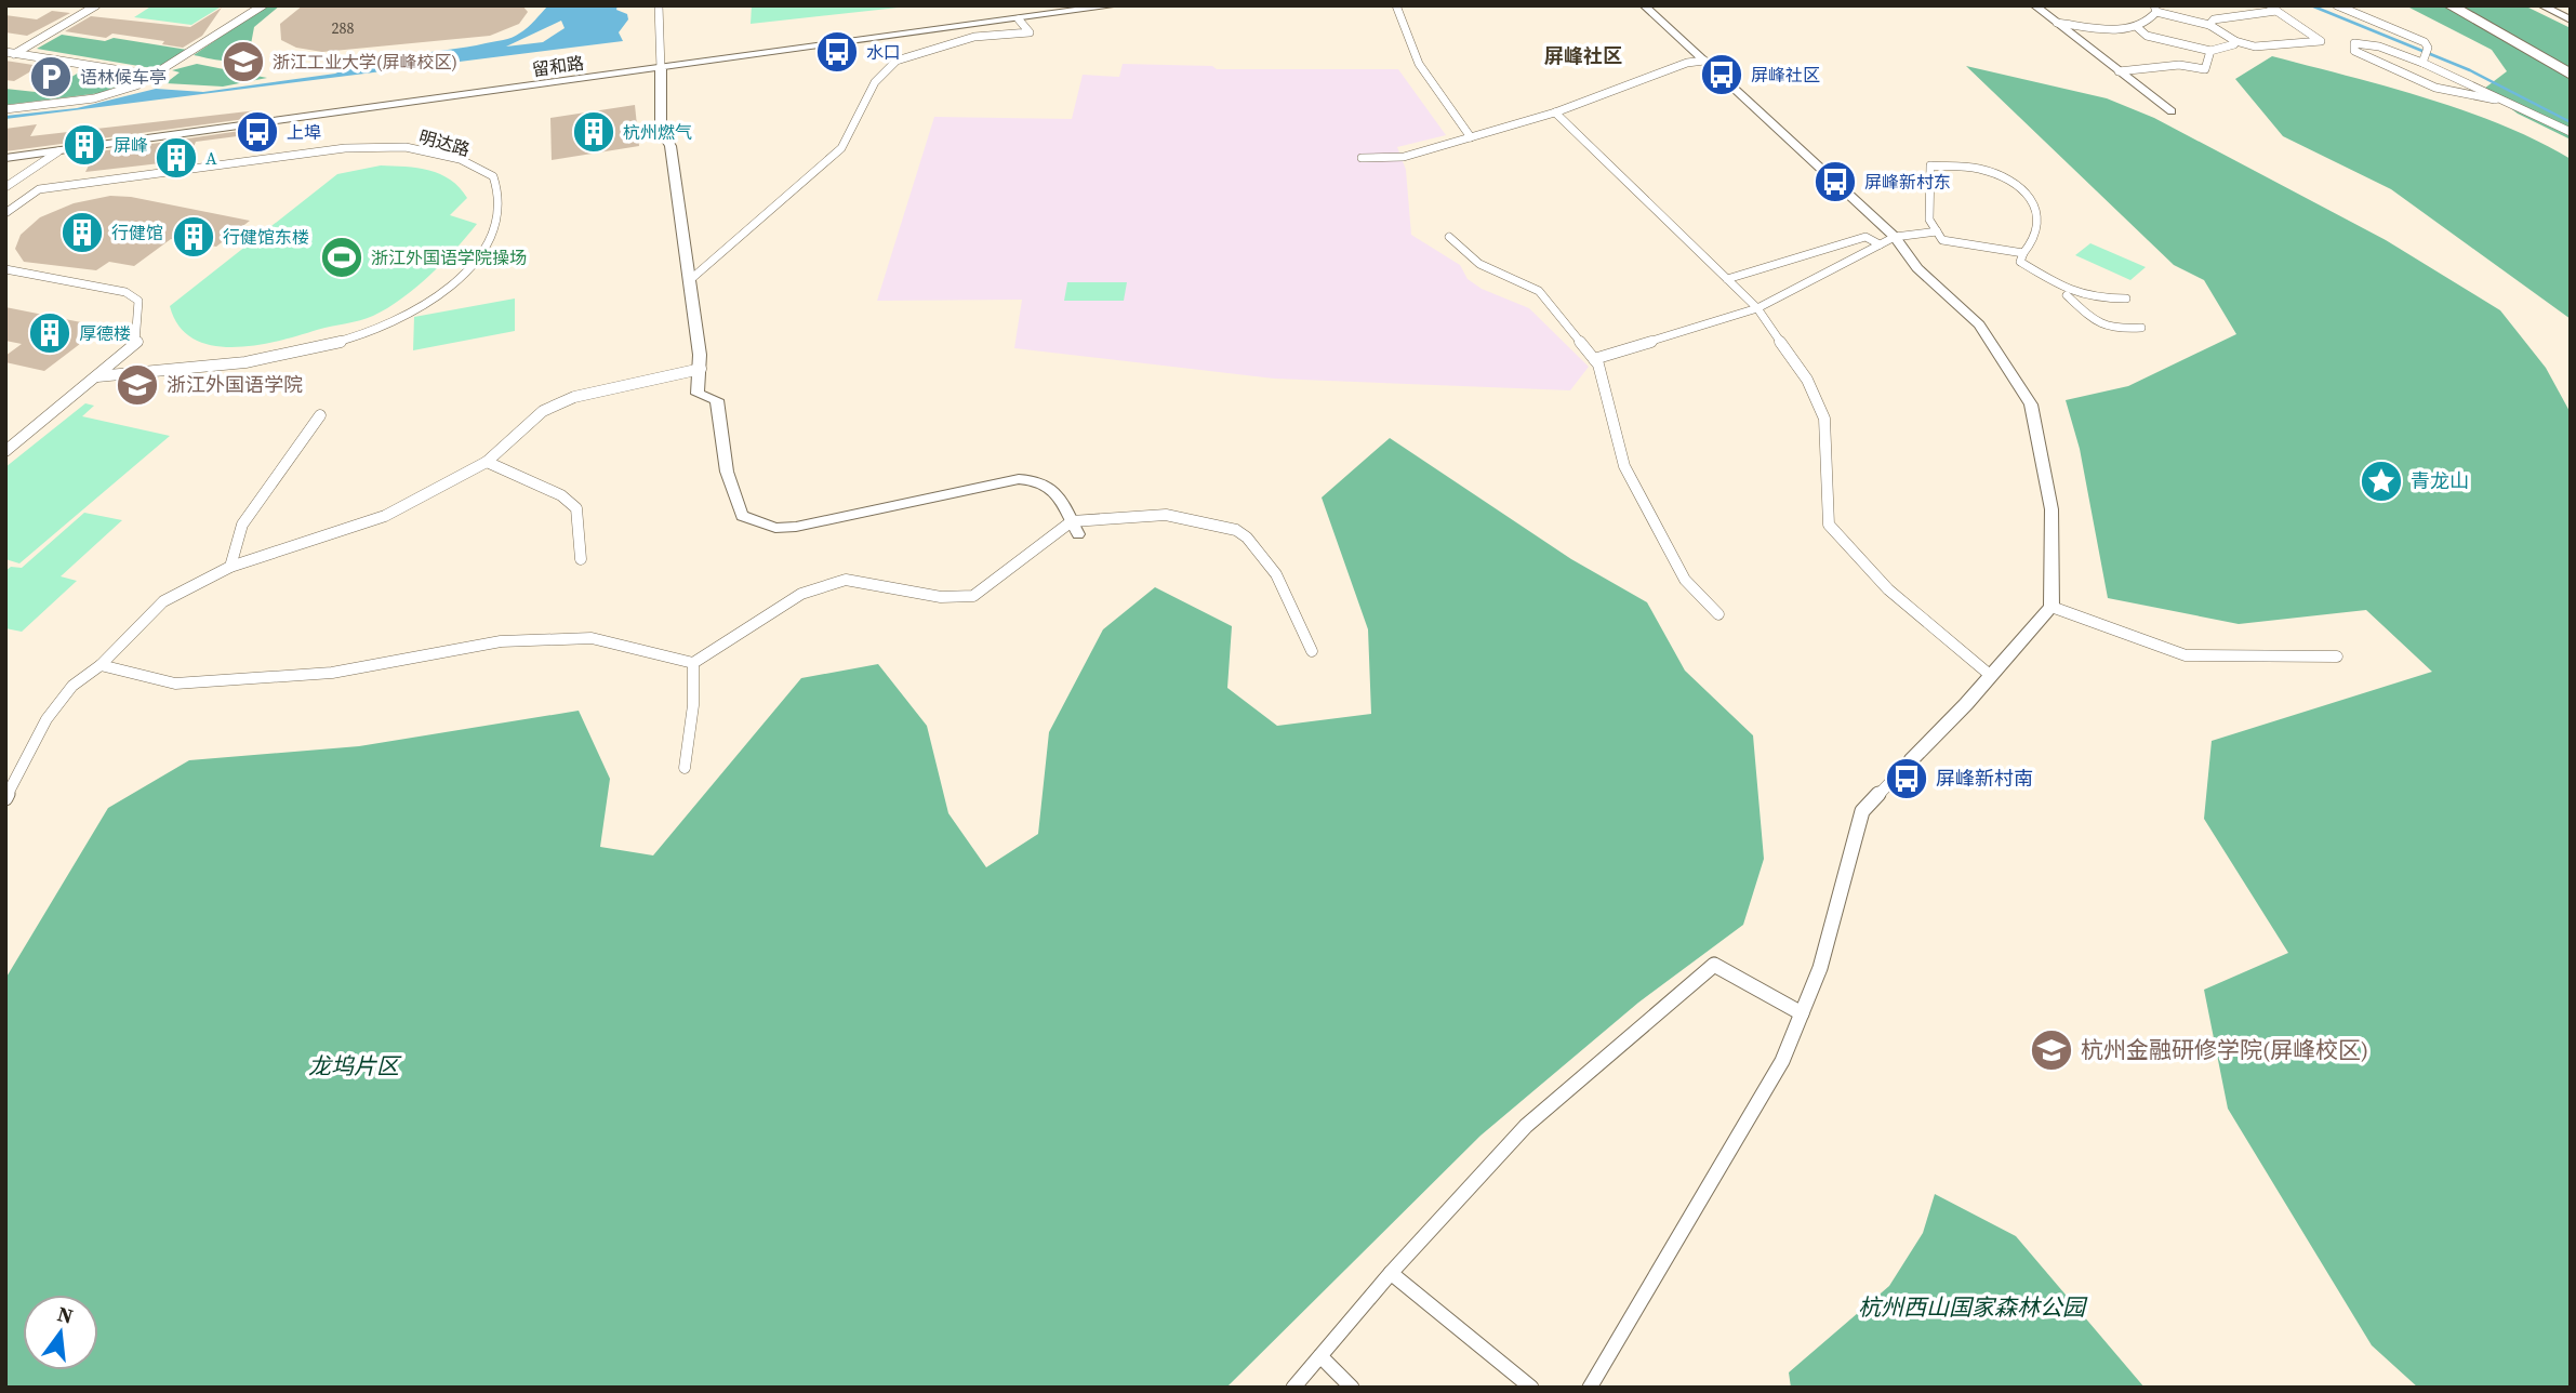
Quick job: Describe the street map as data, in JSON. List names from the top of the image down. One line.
{"streets":{"main road":["留和路"],"street":["明达路"]},"districts":["屏峰社区"],"parks":["龙坞片区","杭州西山国家森林公园"],"places":{"bus stop":["水口","屏峰社区","上埠","屏峰新村东","屏峰新村南"],"school or university":["浙江工业大学(屏峰校区)","浙江外国语学院","杭州金融研修学院(屏峰校区)"],"parking":["语林候车亭"],"building":["杭州燃气","屏峰","A","行健馆","行健馆东楼","厚德楼"],"sports":["浙江外国语学院操场"],"place":["青龙山"]},"house_numbers":["288"],"north":"top"}
